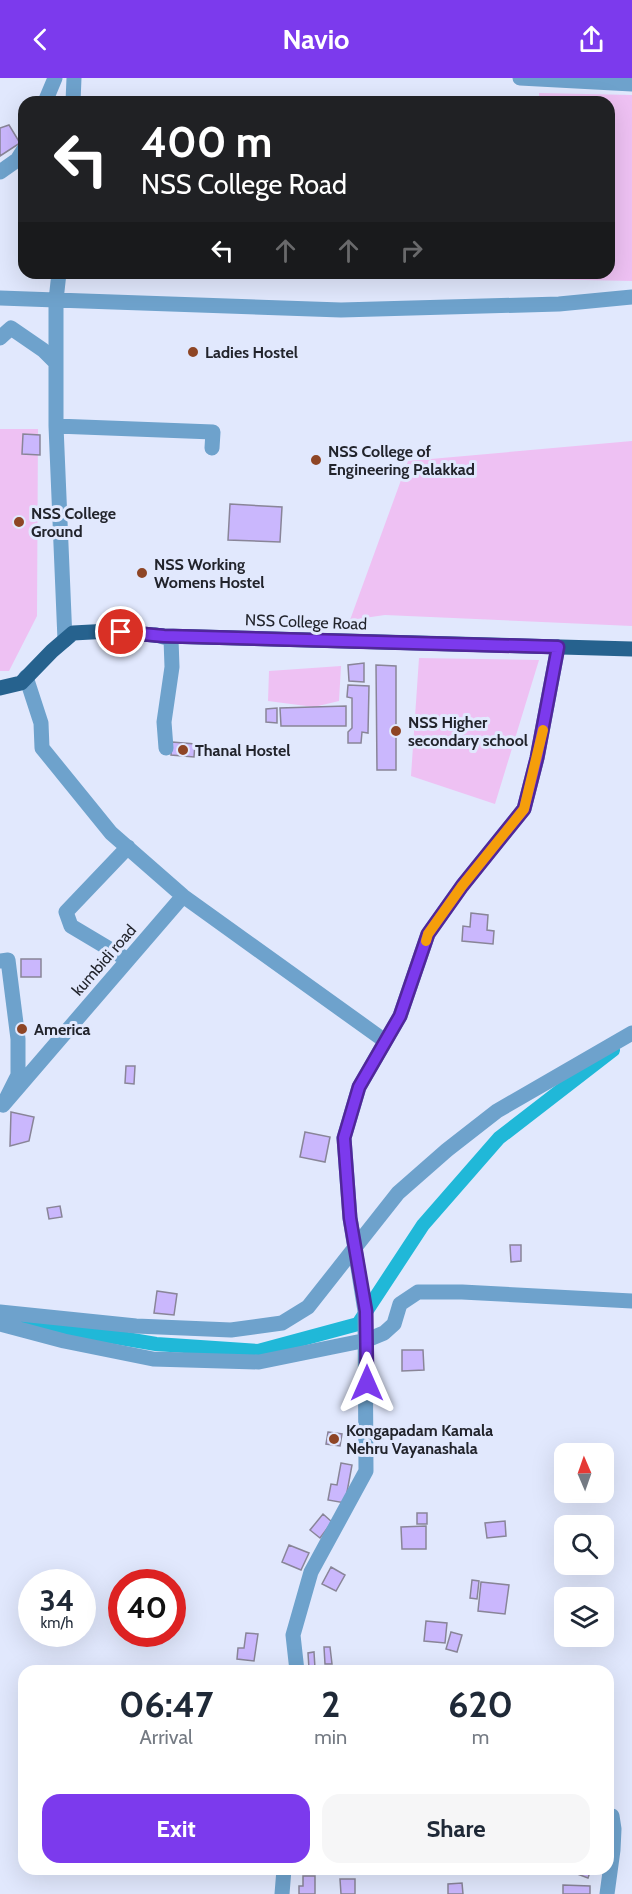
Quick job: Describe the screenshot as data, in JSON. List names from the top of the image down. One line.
{"streets":{"main road":["NSS College Road"],"street":["kumbidi road"]},"places":["Ladies Hostel","NSS College of Engineering Palakkad","NSS College Ground","NSS Working Womens Hostel","NSS Higher secondary school","Thanal Hostel","America","Kongapadam Kamala Nehru Vayanashala"],"north":"top","page":{"header":"Navio","turn":["400 m","NSS College Road"],"speed":"34 km/h","limit":"40","eta":["06:47","Arrival","2","min","620","m"],"buttons":["Exit","Share"]}}
